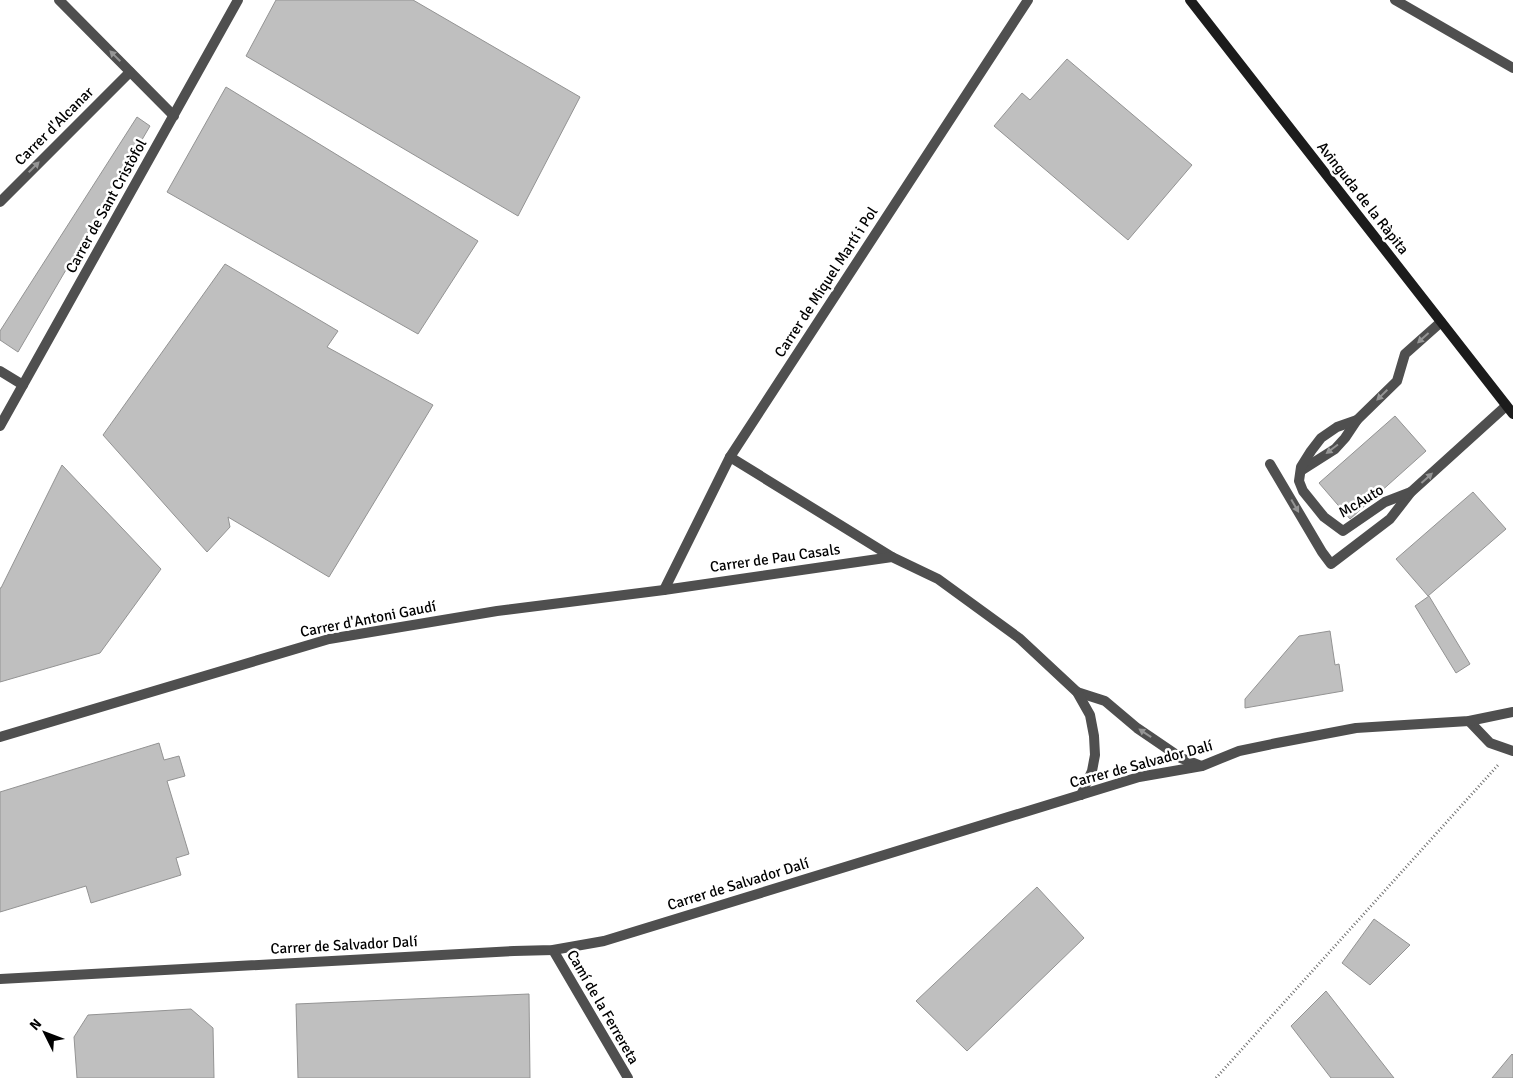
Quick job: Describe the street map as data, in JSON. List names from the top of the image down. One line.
{"streets":{"street":["Carrer d'Alcanar","Avinguda de la Ràpita","Carrer de Sant Cristòfol","Carrer de Miquel Martí i Pol","McAuto","Carrer de Pau Casals","Carrer d'Antoni Gaudí","Carrer de Salvador Dalí","Camí de la Ferrereta"]},"crossings":[["Carrer de Miquel Martí i Pol","Carrer de Pau Casals"],["Carrer de Miquel Martí i Pol","Carrer d'Antoni Gaudí"],["Carrer de Pau Casals","Carrer d'Antoni Gaudí"],["Carrer de Pau Casals","Carrer de Salvador Dalí"],["Carrer de Salvador Dalí","Camí de la Ferrereta"]],"one_way":["Carrer d'Alcanar"],"north":"top left"}
